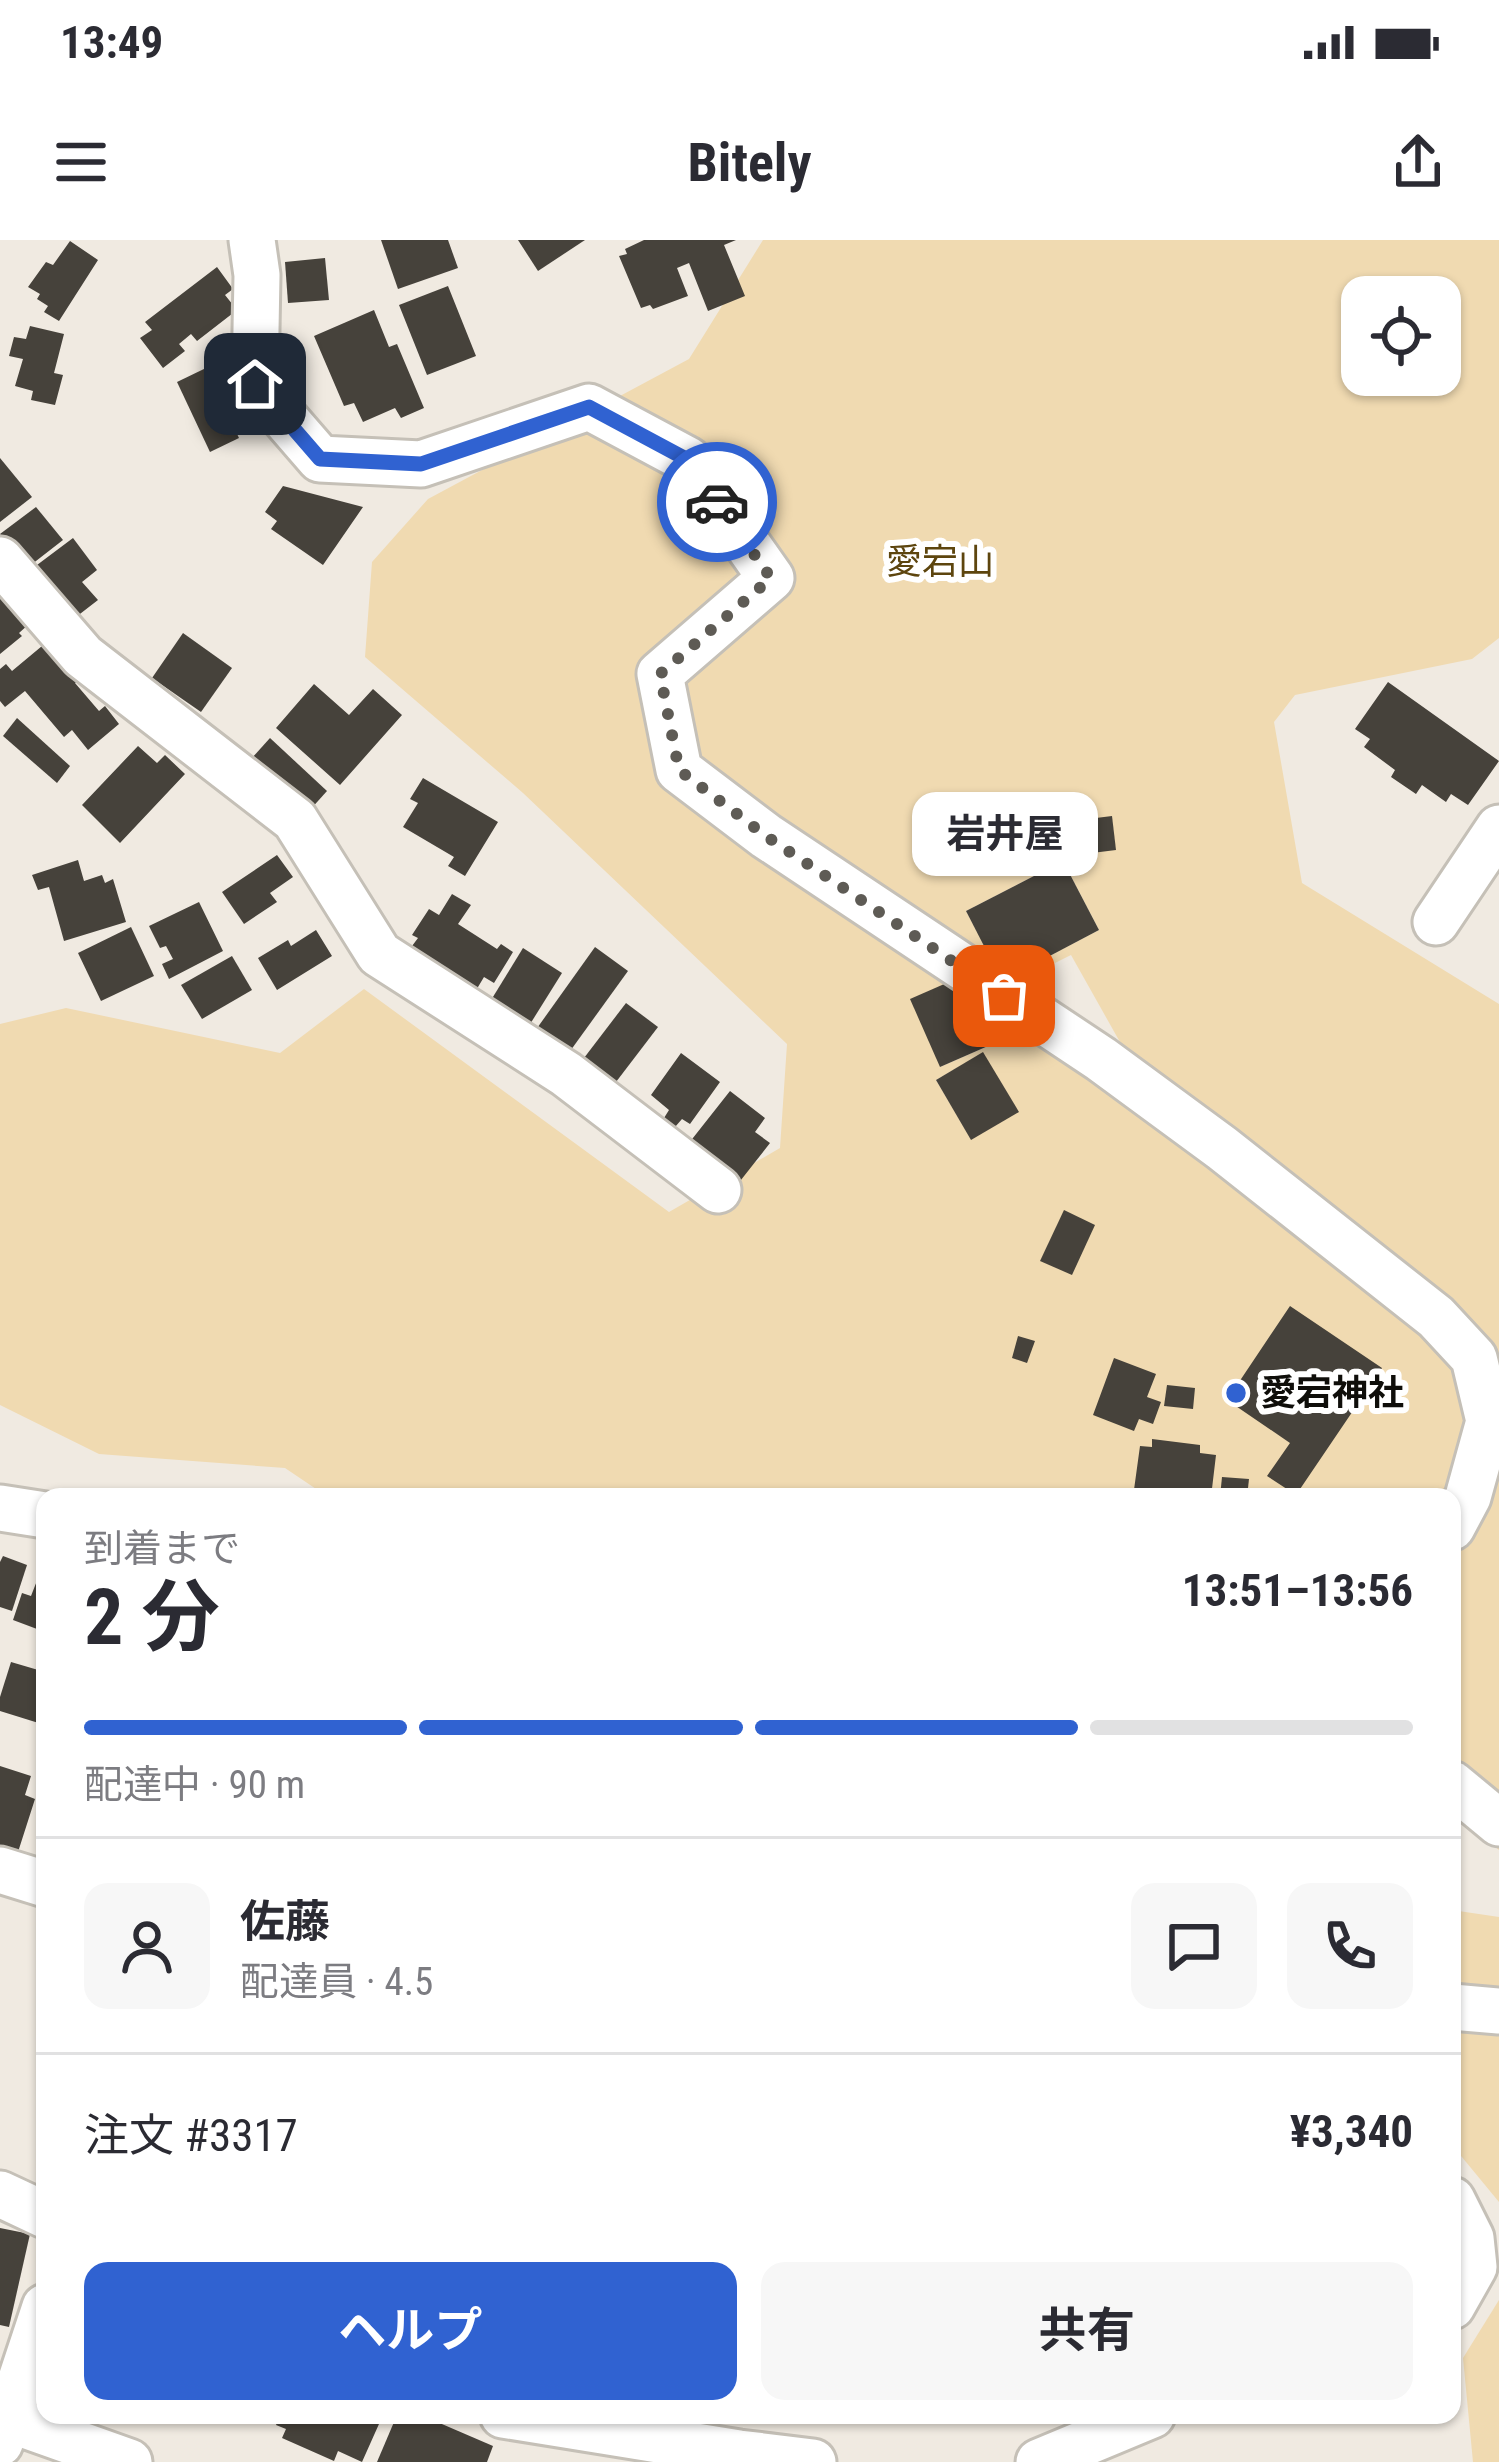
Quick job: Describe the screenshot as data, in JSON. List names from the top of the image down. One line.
{"parks":["愛宕山"],"places":["岩井屋","愛宕神社"],"page":{"status":"13:49","header":"Bitely","bubble":"岩井屋","heading":["2 分","到着まで","13:51–13:56"],"panel":["佐藤","配達員 · 4.5","注文 #3317","¥3,340"],"bar":"配達中 · 90 m","buttons":["ヘルプ","共有"]}}
